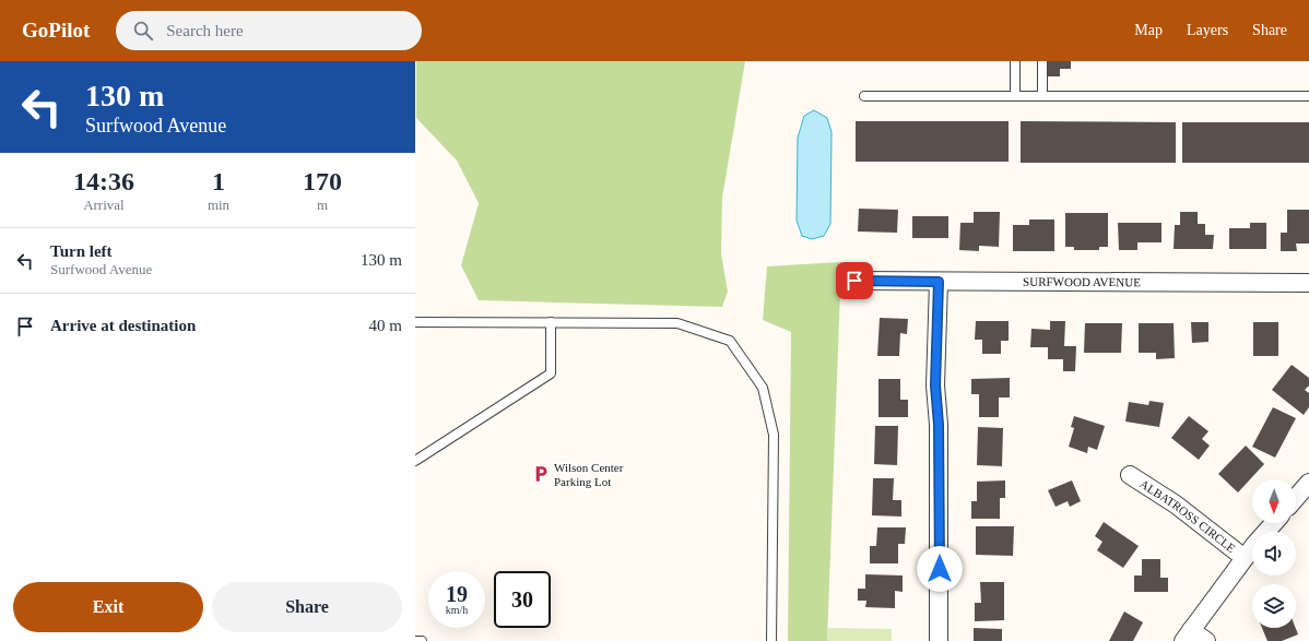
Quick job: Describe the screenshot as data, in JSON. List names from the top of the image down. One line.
{"streets":{"street":["SURFWOOD AVENUE","ALBATROSS CIRCLE"]},"places":{"parking":["Wilson Center Parking Lot"]},"north":"bottom","page":{"header":"GoPilot","search":"Search here","nav":["Map","Layers","Share"],"turn":["130 m","Surfwood Avenue"],"eta":["14:36","Arrival","1","min","170","m"],"list":[{"name":"Turn left","note":"Surfwood Avenue","value":"130 m"},{"name":"Arrive at destination","value":"40 m"}],"speed":"19 km/h","limit":"30","buttons":["Exit","Share"]}}
